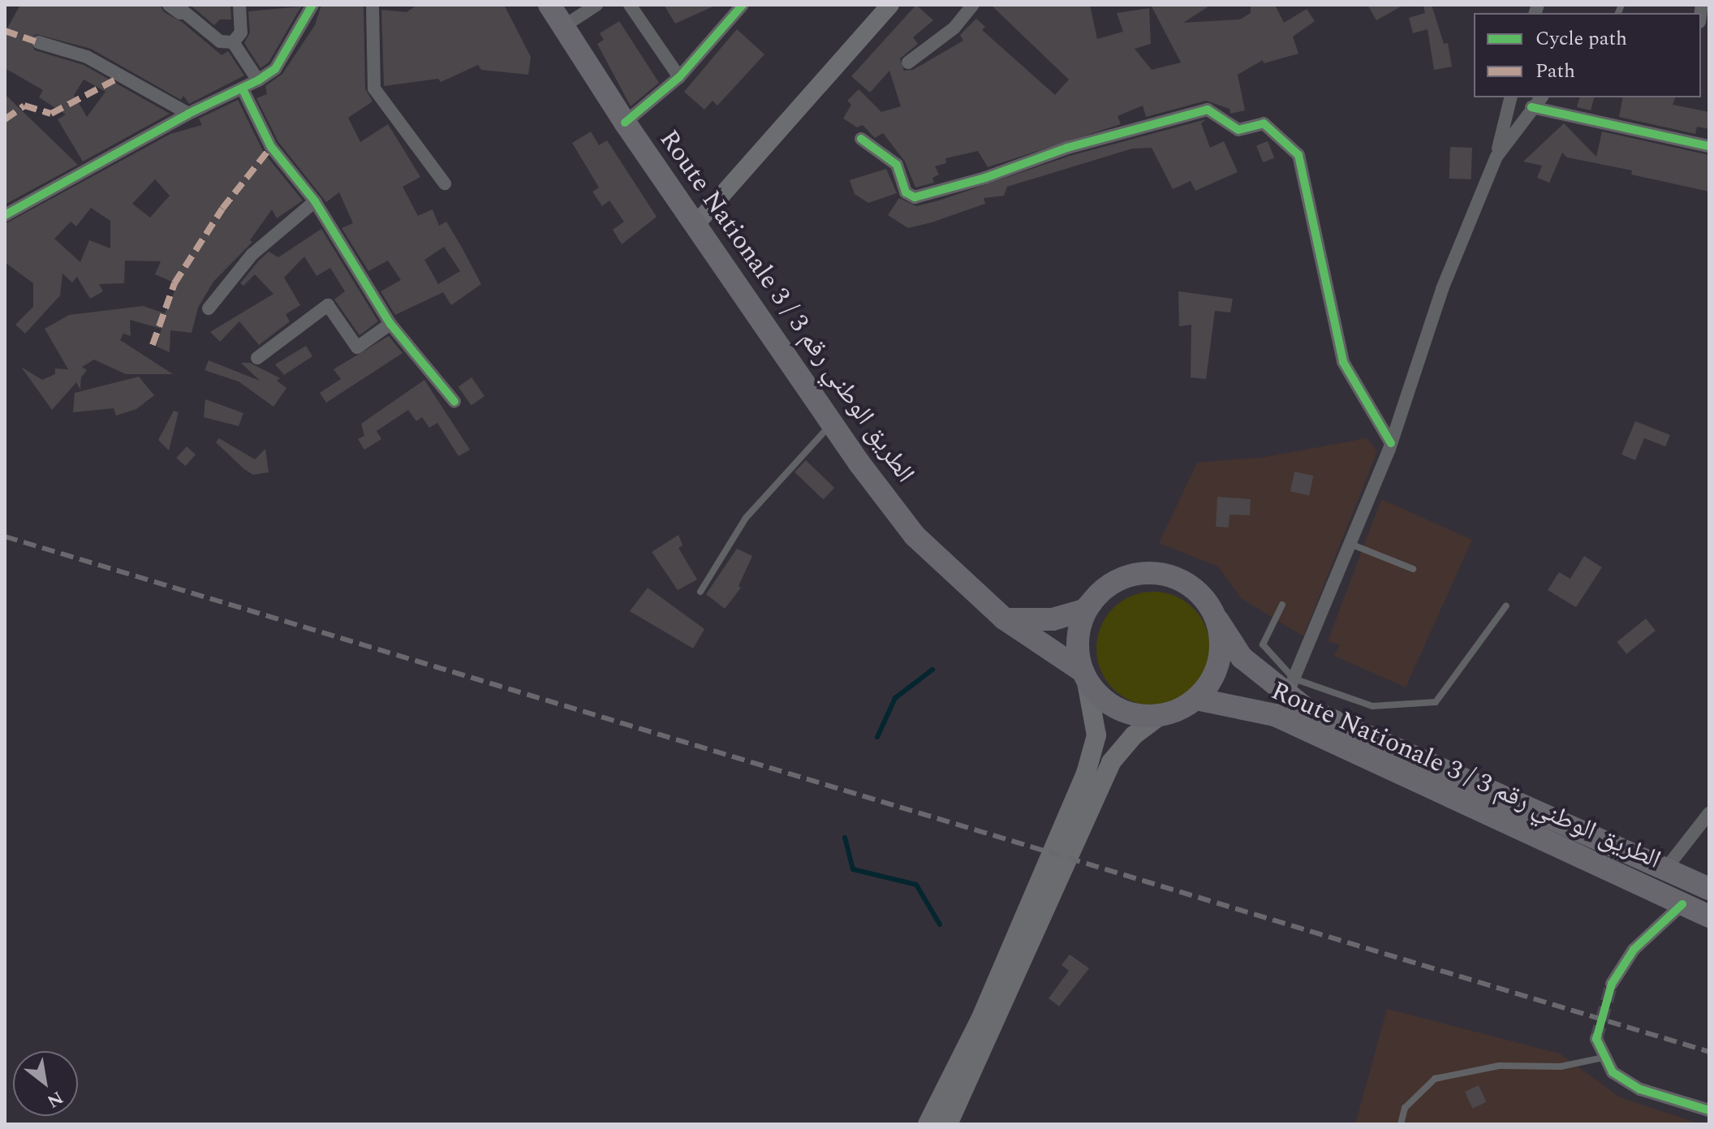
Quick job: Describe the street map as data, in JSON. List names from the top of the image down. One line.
{"streets":{"highway":["Route Nationale 3 / الطريق الوطني رقم 3"]},"legend":["Cycle path","Path"],"north":"bottom right"}
